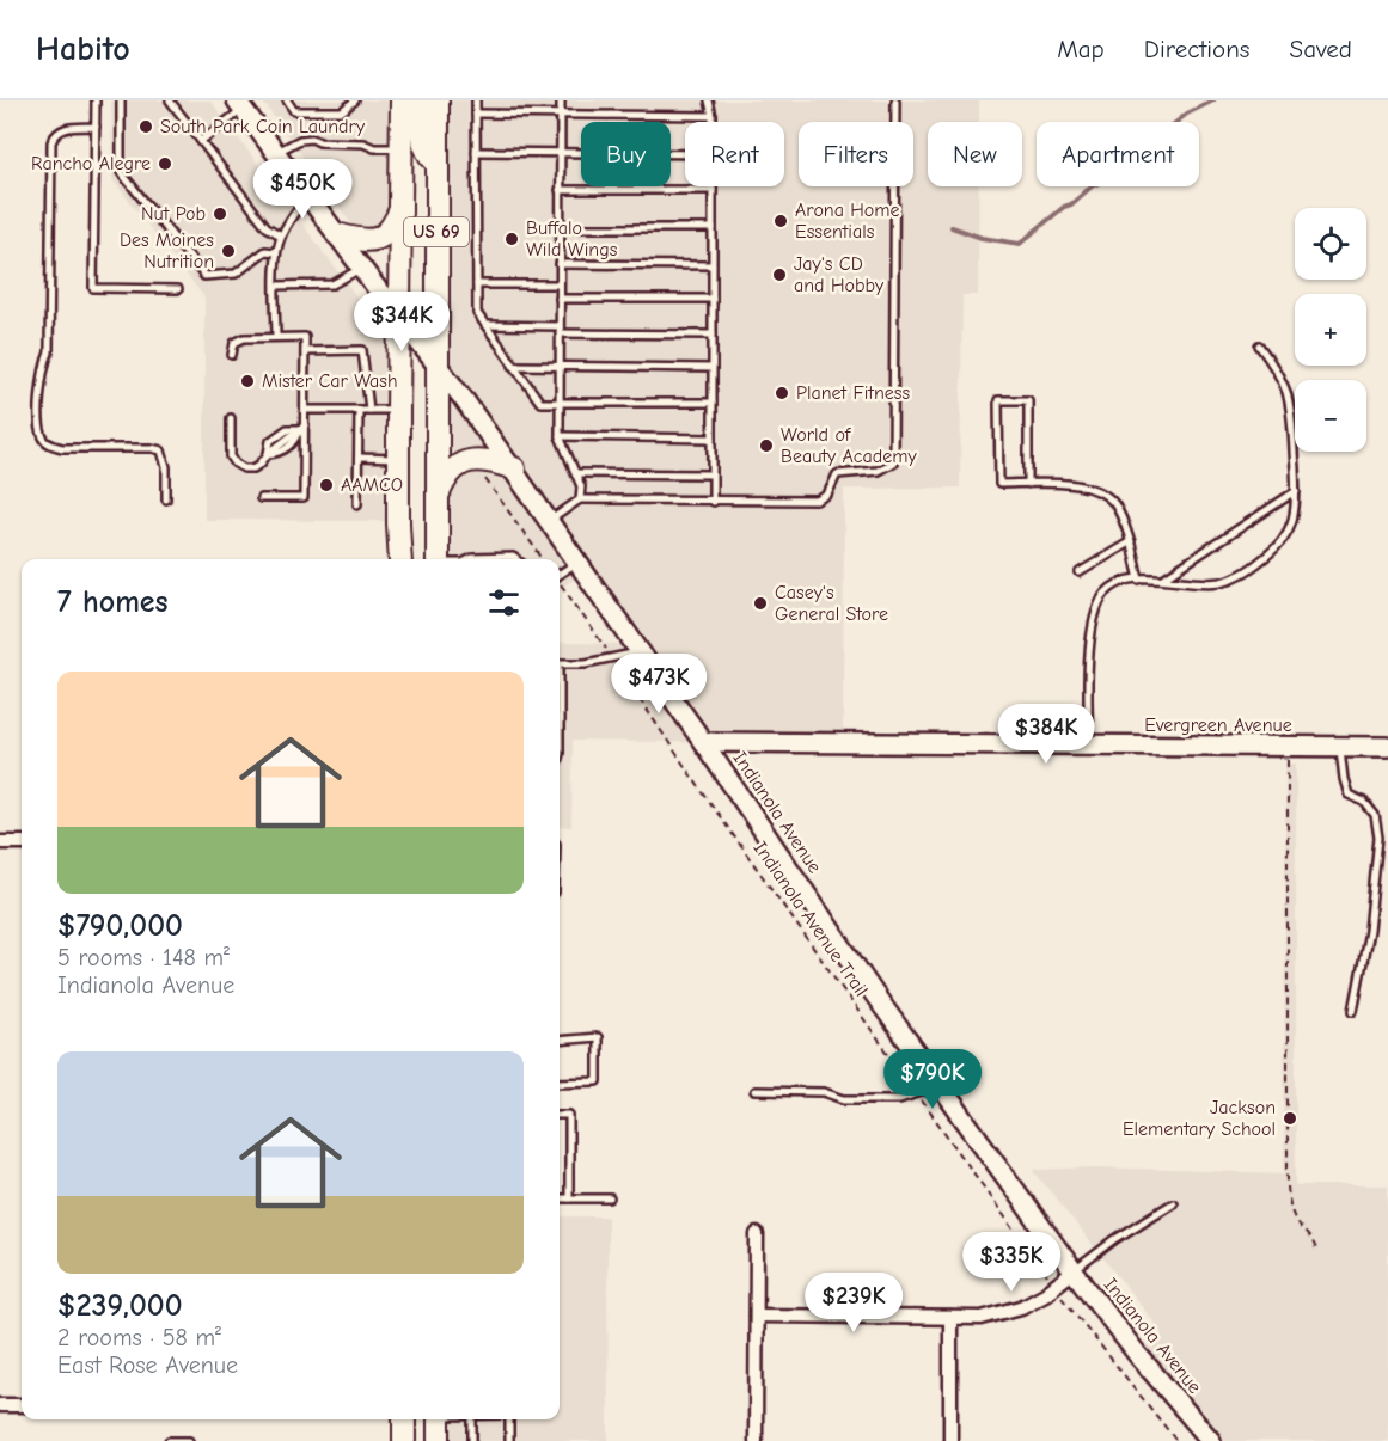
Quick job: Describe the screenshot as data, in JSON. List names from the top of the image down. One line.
{"streets":{"main road":["US 69","Evergreen Avenue","Indianola Avenue"],"path":["Indianola Avenue Trail"]},"crossings":[["US 69","Indianola Avenue"],["Evergreen Avenue","Indianola Avenue"]],"places":["South Park Coin Laundry","Rancho Alegre","Nut Pob","Arona Home Essentials","Buffalo Wild Wings","Des Moines Nutrition","Jay's CD and Hobby","Mister Car Wash","Planet Fitness","World of Beauty Academy","AAMCO","Casey's General Store","Jackson Elementary School"],"page":{"header":"Habito","nav":["Map","Directions","Saved"],"chip":["Buy","Rent","Filters","New","Apartment"],"price":["$450K","$344K","$473K","$384K","$790K","$335K","$239K"],"map_buttons":["+","−"],"heading":"7 homes","list":[{"name":"$790,000","note":"5 rooms · 148 m² · Indianola Avenue"},{"name":"$239,000","note":"2 rooms · 58 m² · East Rose Avenue"}]}}
